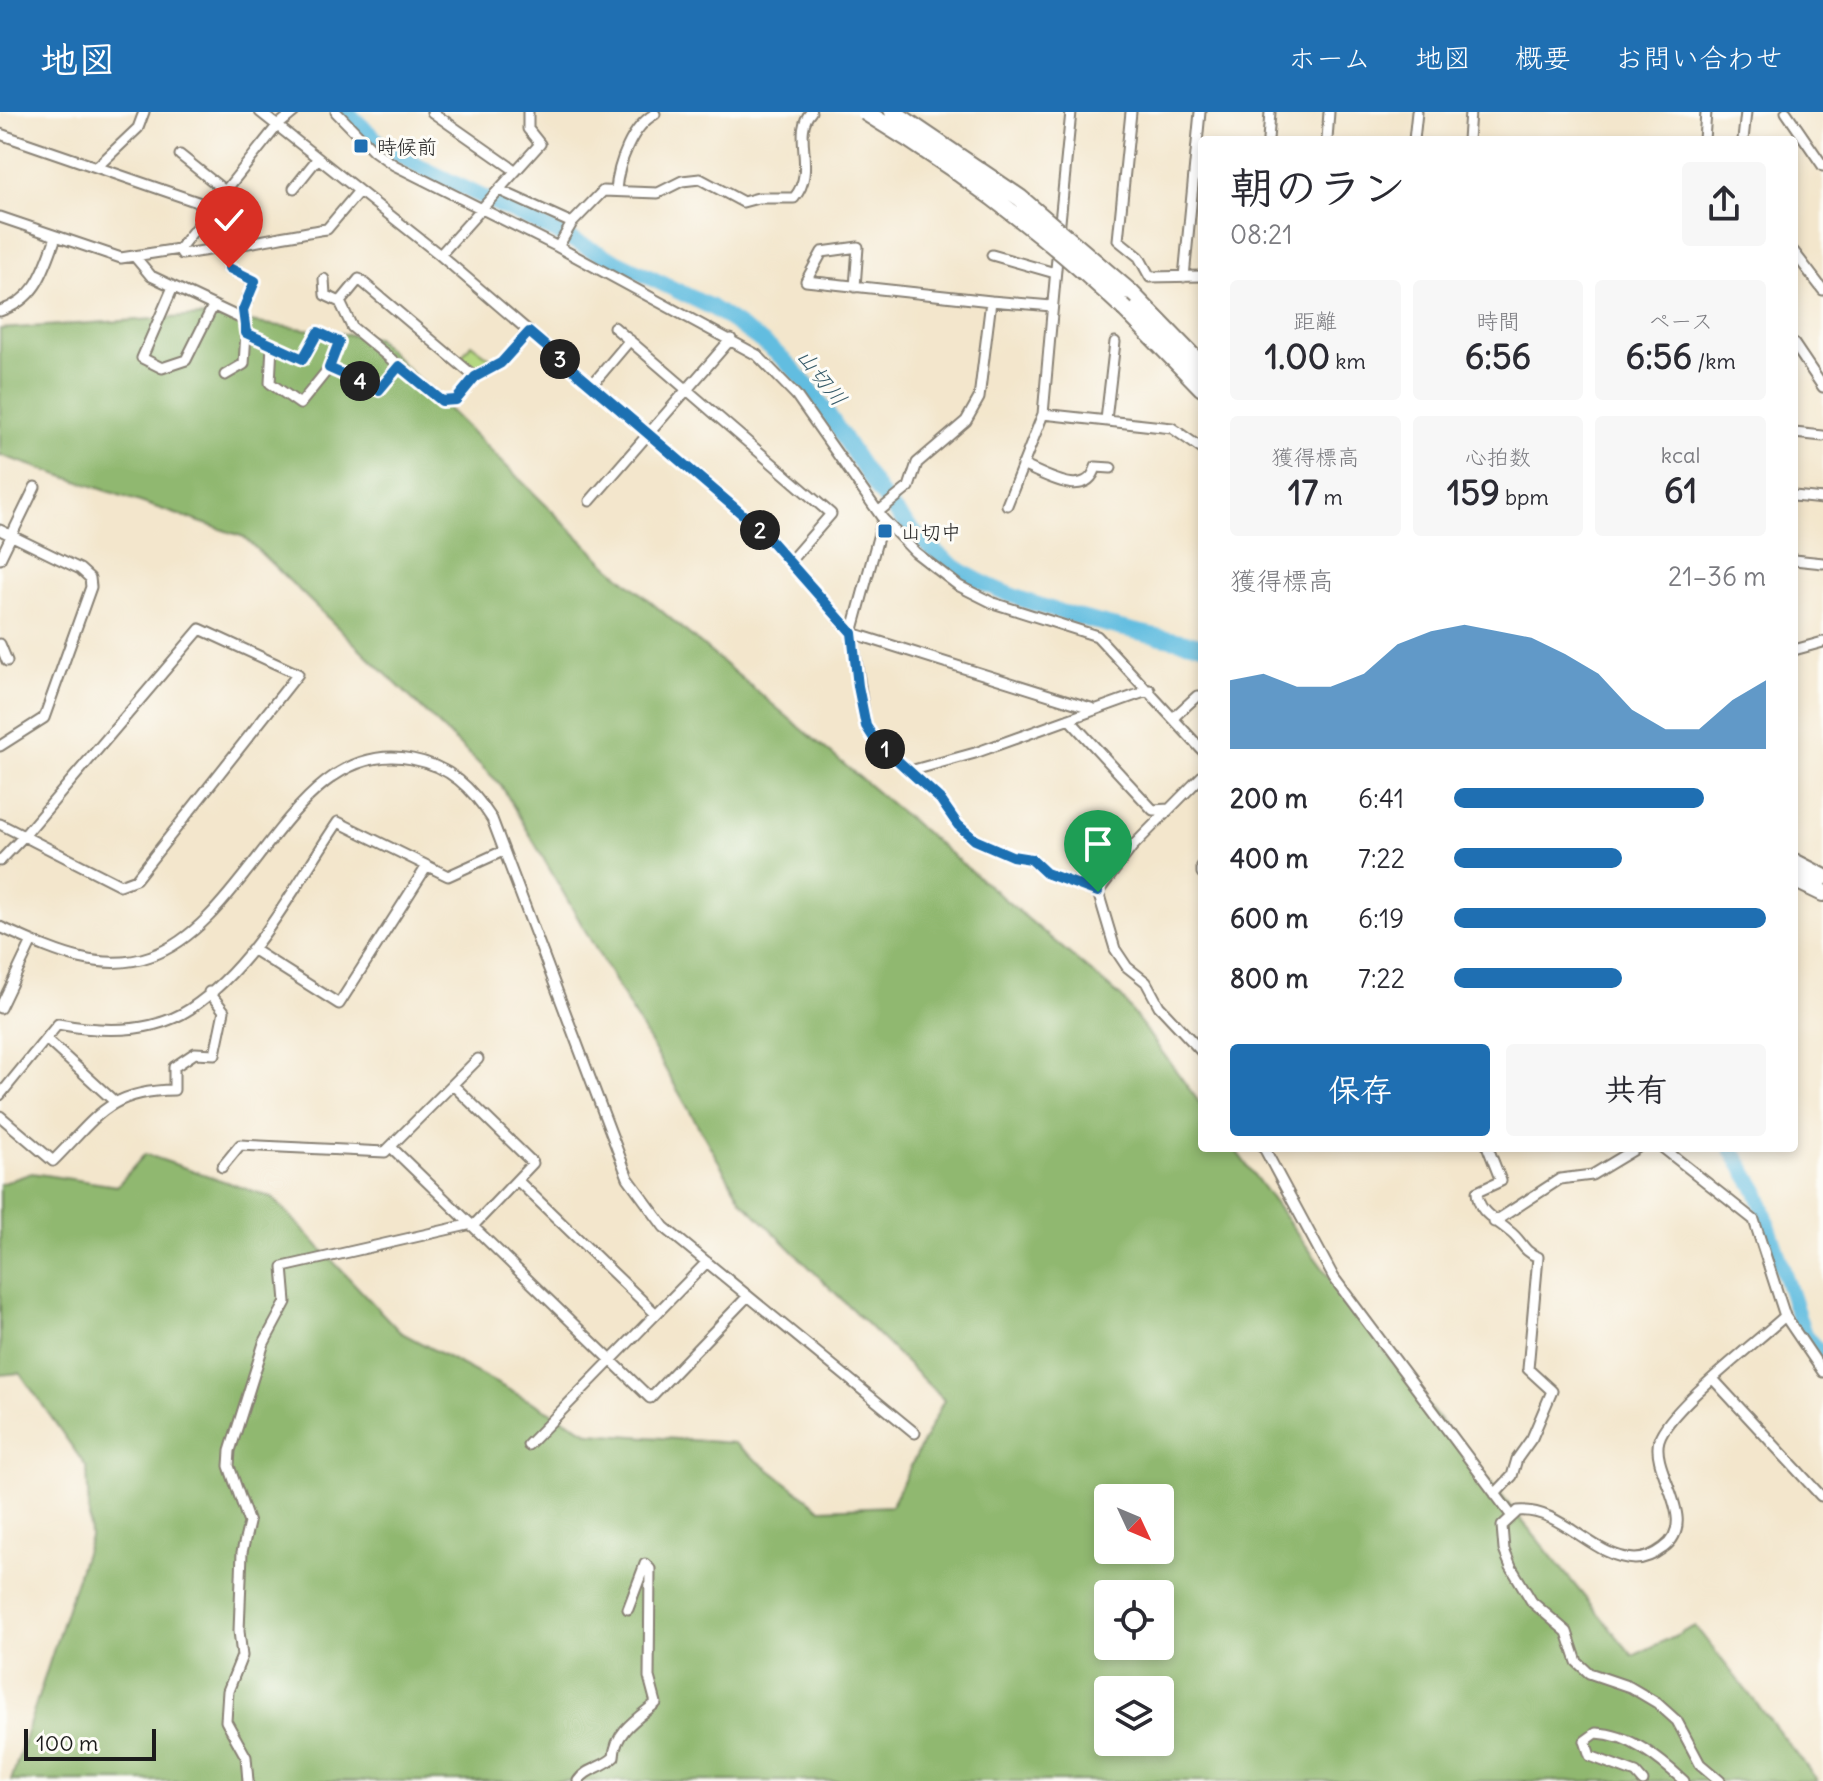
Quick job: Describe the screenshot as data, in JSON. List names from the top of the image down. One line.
{"water":["山切川"],"places":{"transit":["時候前","山切中"]},"scale_bar":"100 m","north":"bottom right","page":{"header":"地図","nav":["ホーム","地図","概要","お問い合わせ"],"heading":["朝のラン","08:21"],"stats":[["距離","1.00 km"],["時間","6:56"],["ペース","6:56 /km"],["獲得標高","17 m"],["心拍数","159 bpm"],["kcal","61"]],"pins":["3","4","2","1"],"chart":["獲得標高","21–36 m"],"list":[{"name":"200 m","note":"6:41"},{"name":"400 m","note":"7:22"},{"name":"600 m","note":"6:19"},{"name":"800 m","note":"7:22"}],"buttons":["保存","共有"],"scale":"100 m"}}
